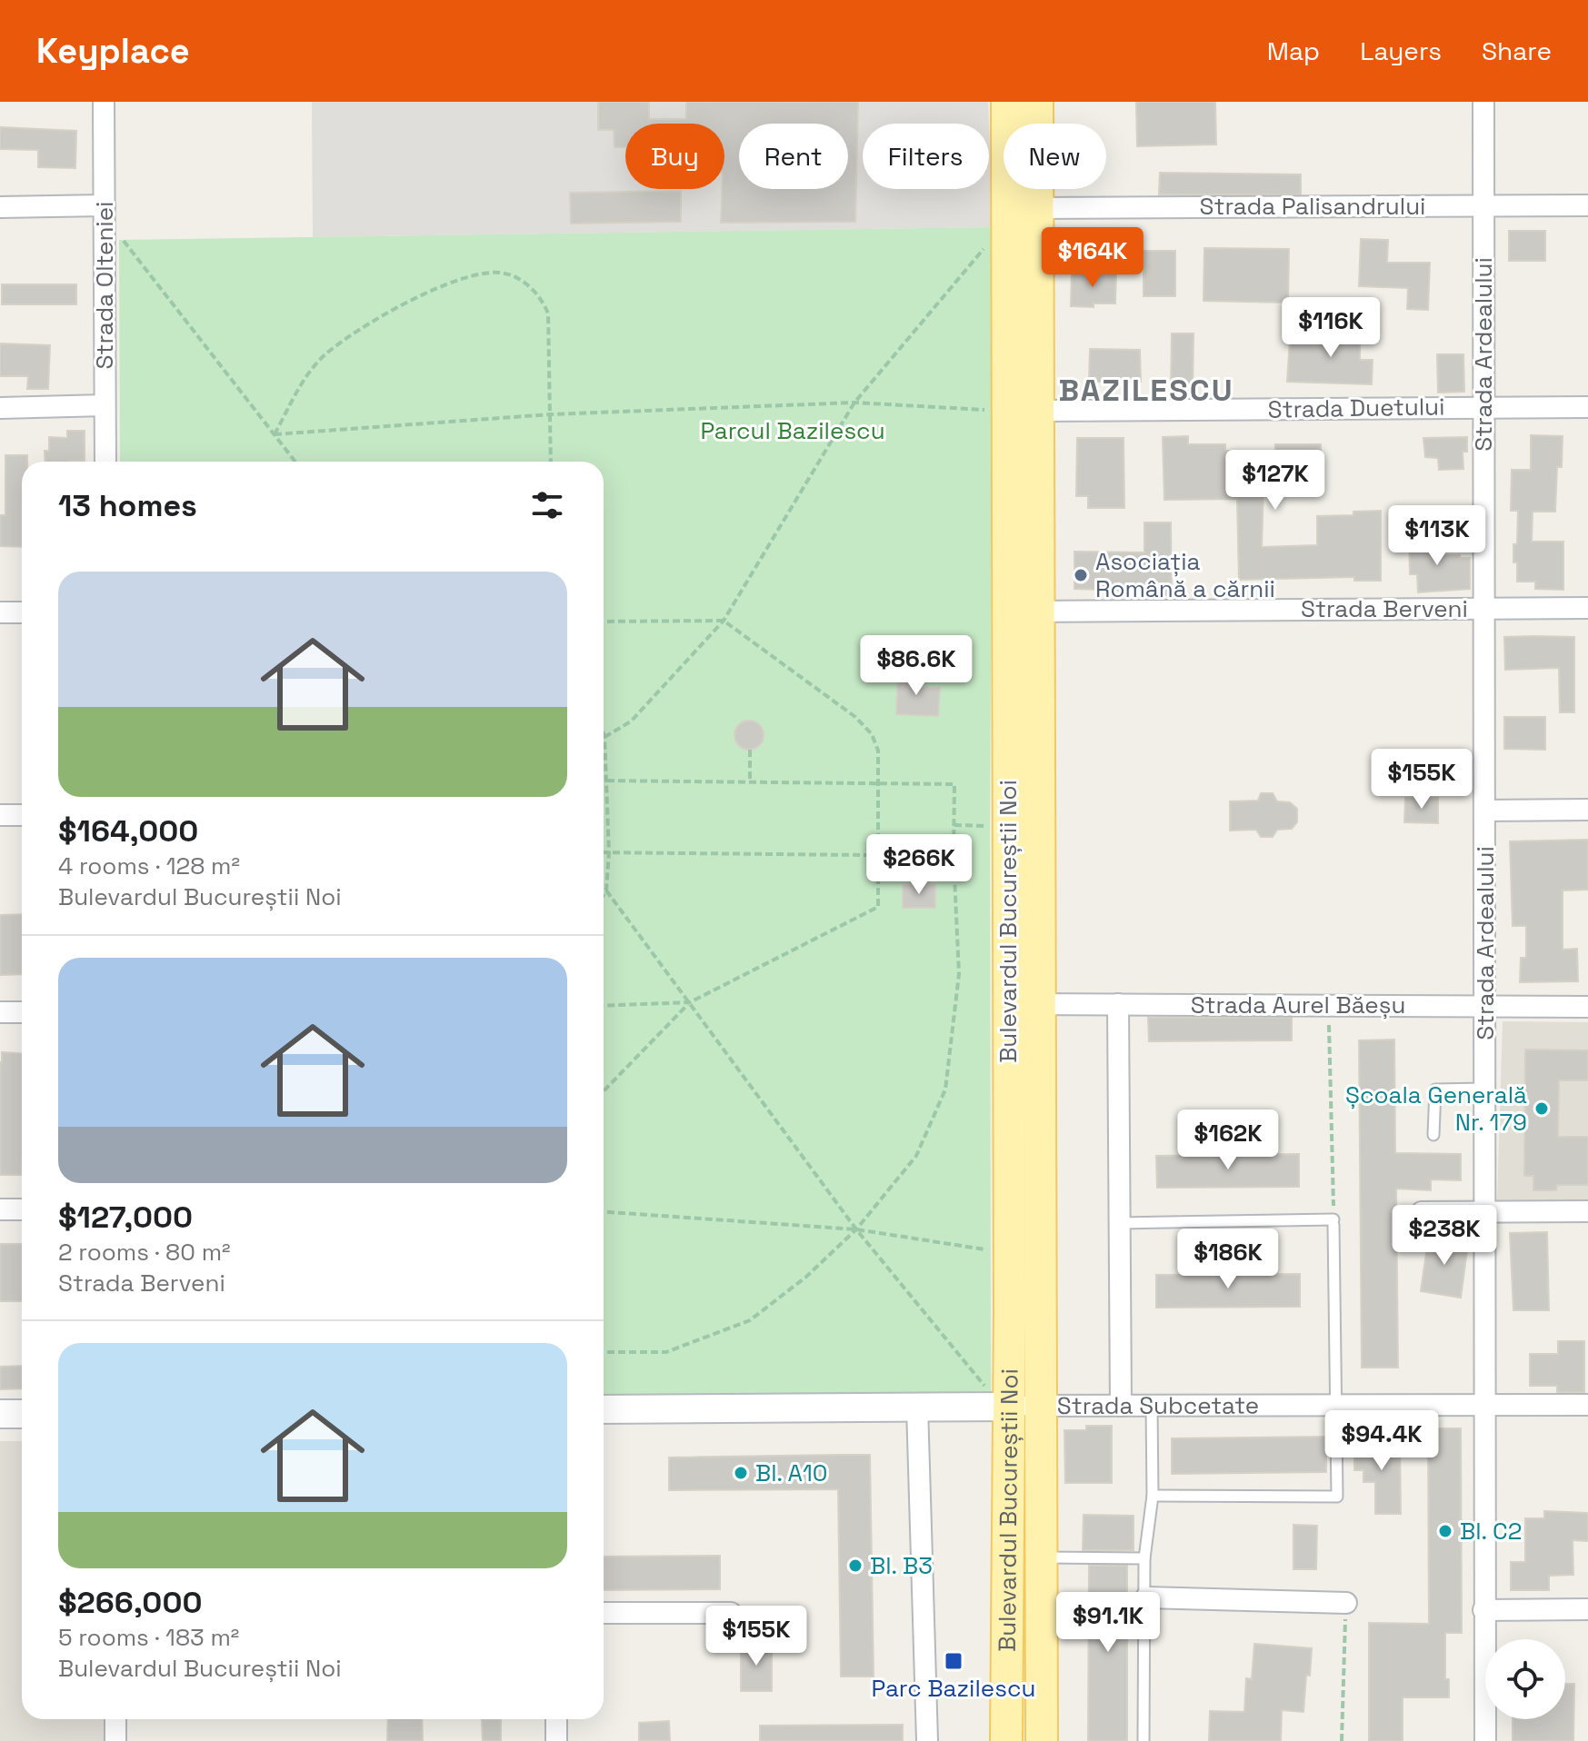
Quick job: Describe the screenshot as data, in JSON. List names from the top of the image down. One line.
{"streets":{"main road":["Bulevardul Bucureștii Noi"],"street":["Strada Palisandrului","Strada Olteniei","Strada Ardealului","Strada Duetului","Strada Berveni","Strada Aurel Băeșu","Strada Subcetate"]},"crossings":[["Strada Palisandrului","Strada Ardealului"],["Strada Palisandrului","Bulevardul Bucureștii Noi"],["Strada Ardealului","Strada Duetului"],["Strada Ardealului","Strada Berveni"],["Strada Ardealului","Strada Aurel Băeșu"],["Strada Ardealului","Strada Subcetate"],["Strada Duetului","Bulevardul Bucureștii Noi"],["Strada Berveni","Bulevardul Bucureștii Noi"],["Bulevardul Bucureștii Noi","Strada Aurel Băeșu"],["Bulevardul Bucureștii Noi","Strada Subcetate"]],"districts":["BAZILESCU"],"parks":["Parcul Bazilescu"],"places":{"other":["Asociația Română a cărnii","Școala Generală Nr. 179","Bl. A10","Bl. C2","Bl. B3"],"transit":["Parc Bazilescu"]},"page":{"header":"Keyplace","nav":["Map","Layers","Share"],"chip":["Buy","Rent","Filters","New"],"price":["$164K","$116K","$127K","$113K","$86.6K","$155K","$266K","$162K","$238K","$186K","$94.4K","$91.1K","$155K"],"heading":"13 homes","list":[{"name":"$164,000","note":"4 rooms · 128 m² · Bulevardul Bucureștii Noi"},{"name":"$127,000","note":"2 rooms · 80 m² · Strada Berveni"},{"name":"$266,000","note":"5 rooms · 183 m² · Bulevardul Bucureștii Noi"}]}}
